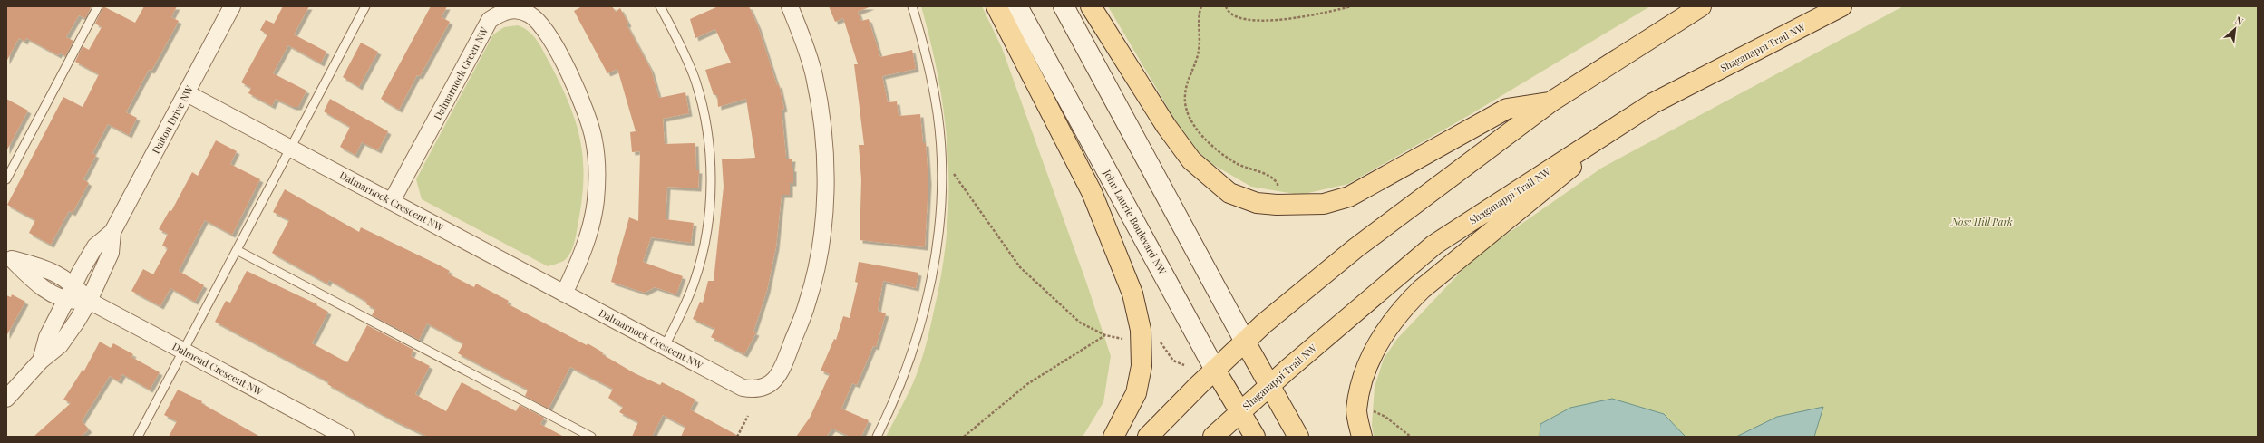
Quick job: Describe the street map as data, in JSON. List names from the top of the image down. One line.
{"streets":{"main road":["Shaganappi Trail NW","John Laurie Boulevard NW"],"street":["Dalmarnock Green NW","Dalton Drive NW","Dalmarnock Crescent NW","Dalmead Crescent NW"]},"crossings":[["Shaganappi Trail NW","John Laurie Boulevard NW"],["Dalmarnock Green NW","Dalmarnock Crescent NW"],["Dalton Drive NW","Dalmarnock Crescent NW"],["Dalton Drive NW","Dalmead Crescent NW"]],"parks":["Nose Hill Park"],"north":"top right"}
